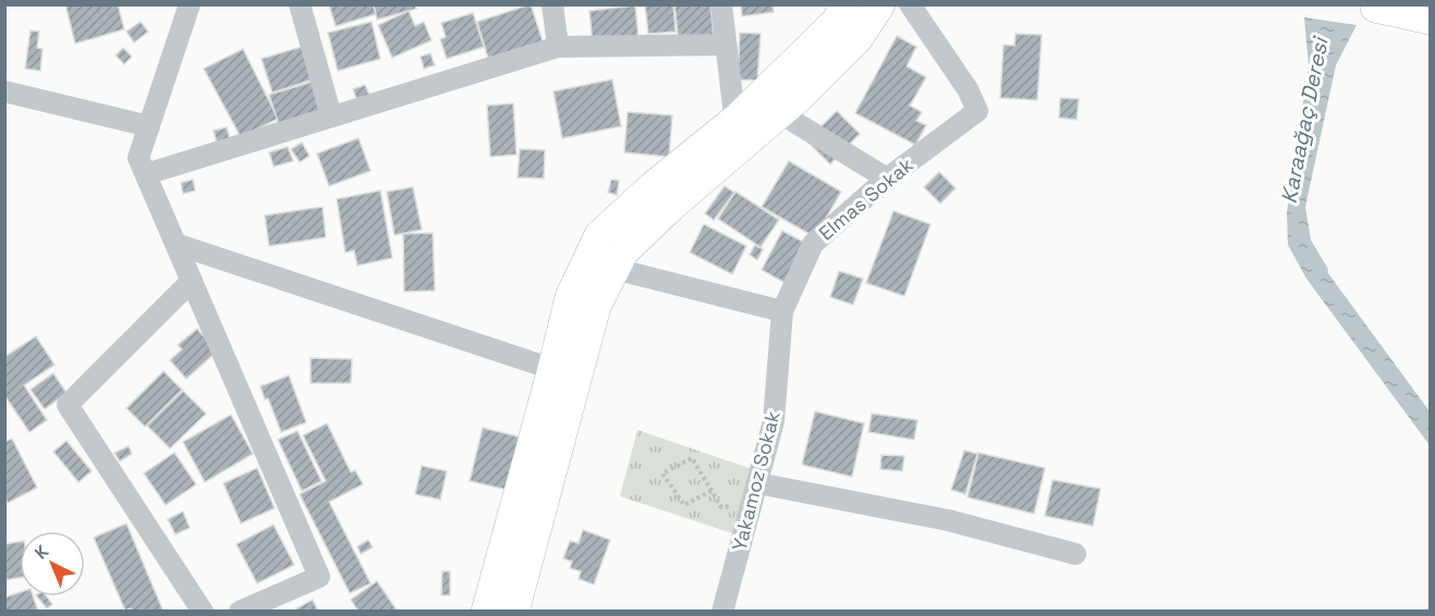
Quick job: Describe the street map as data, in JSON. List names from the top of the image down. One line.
{"streets":{"street":["Elmas Sokak","Yakamoz Sokak"]},"crossings":[["Elmas Sokak","Yakamoz Sokak"]],"water":["Karaağaç Deresi"],"north":"top left"}
